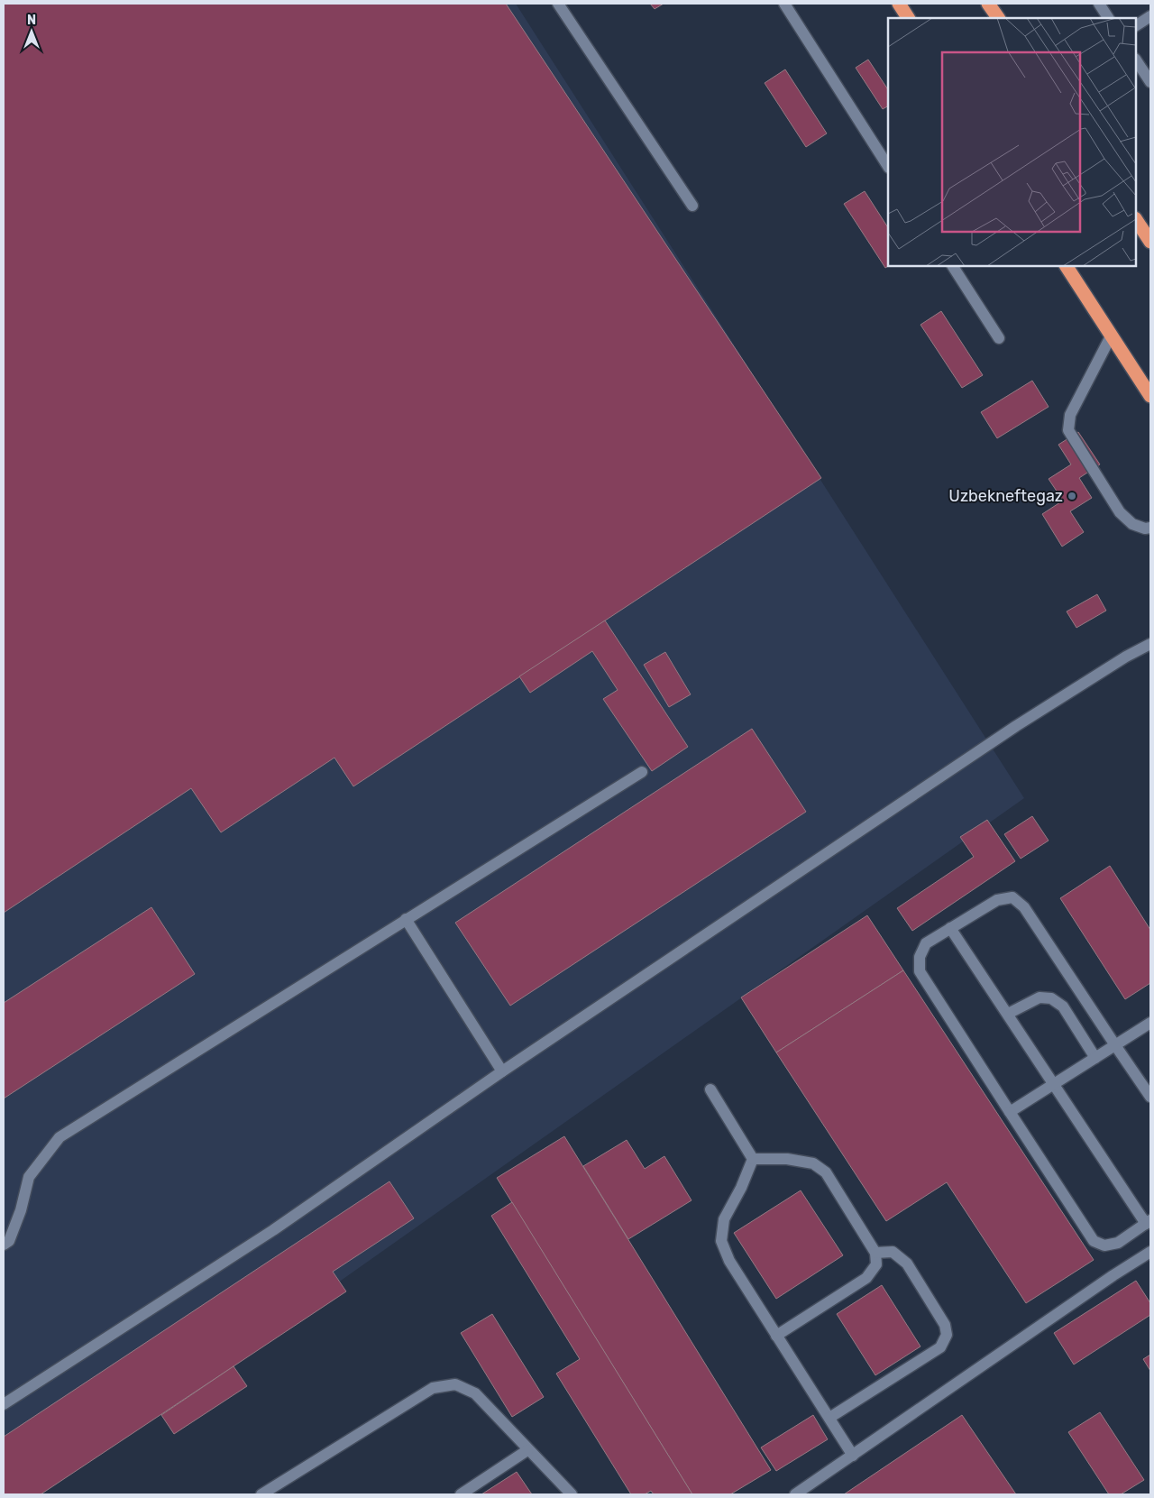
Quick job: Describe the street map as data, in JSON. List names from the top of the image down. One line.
{"places":["Uzbekneftegaz"],"north":"top"}
